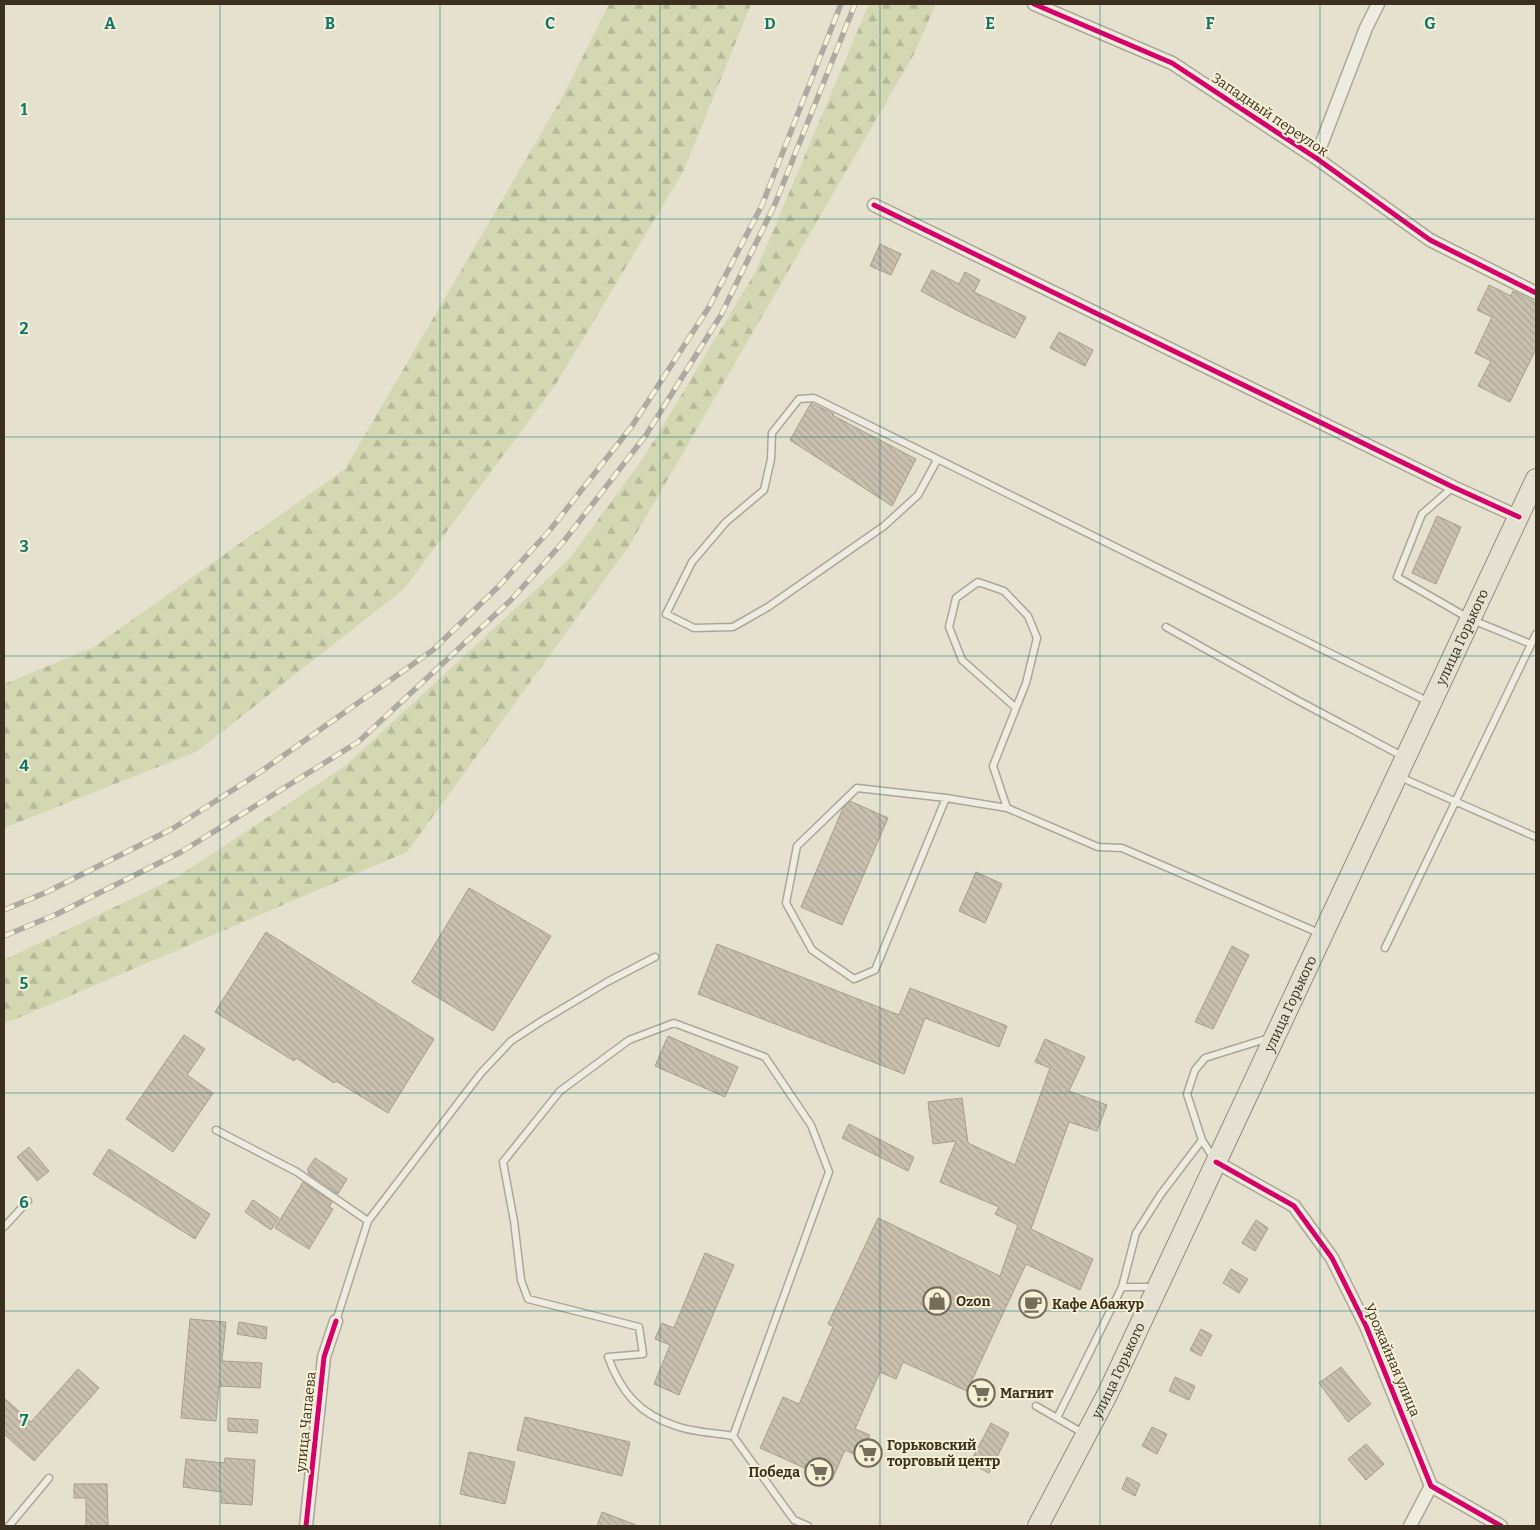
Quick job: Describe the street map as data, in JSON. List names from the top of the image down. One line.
{"streets":{"main road":["улица Горького"],"street":["Западный переулок","Урожайная улица","улица Чапаева"]},"crossings":[["улица Горького","Урожайная улица"]],"places":{"shop":["Ozon"],"cafe":["Кафе Абажур"],"supermarket":["Магнит","Горьковский торговый центр","Победа"]},"grid":{"columns":["A","B","C","D","E","F","G"],"rows":["1","2","3","4","5","6","7"]}}
